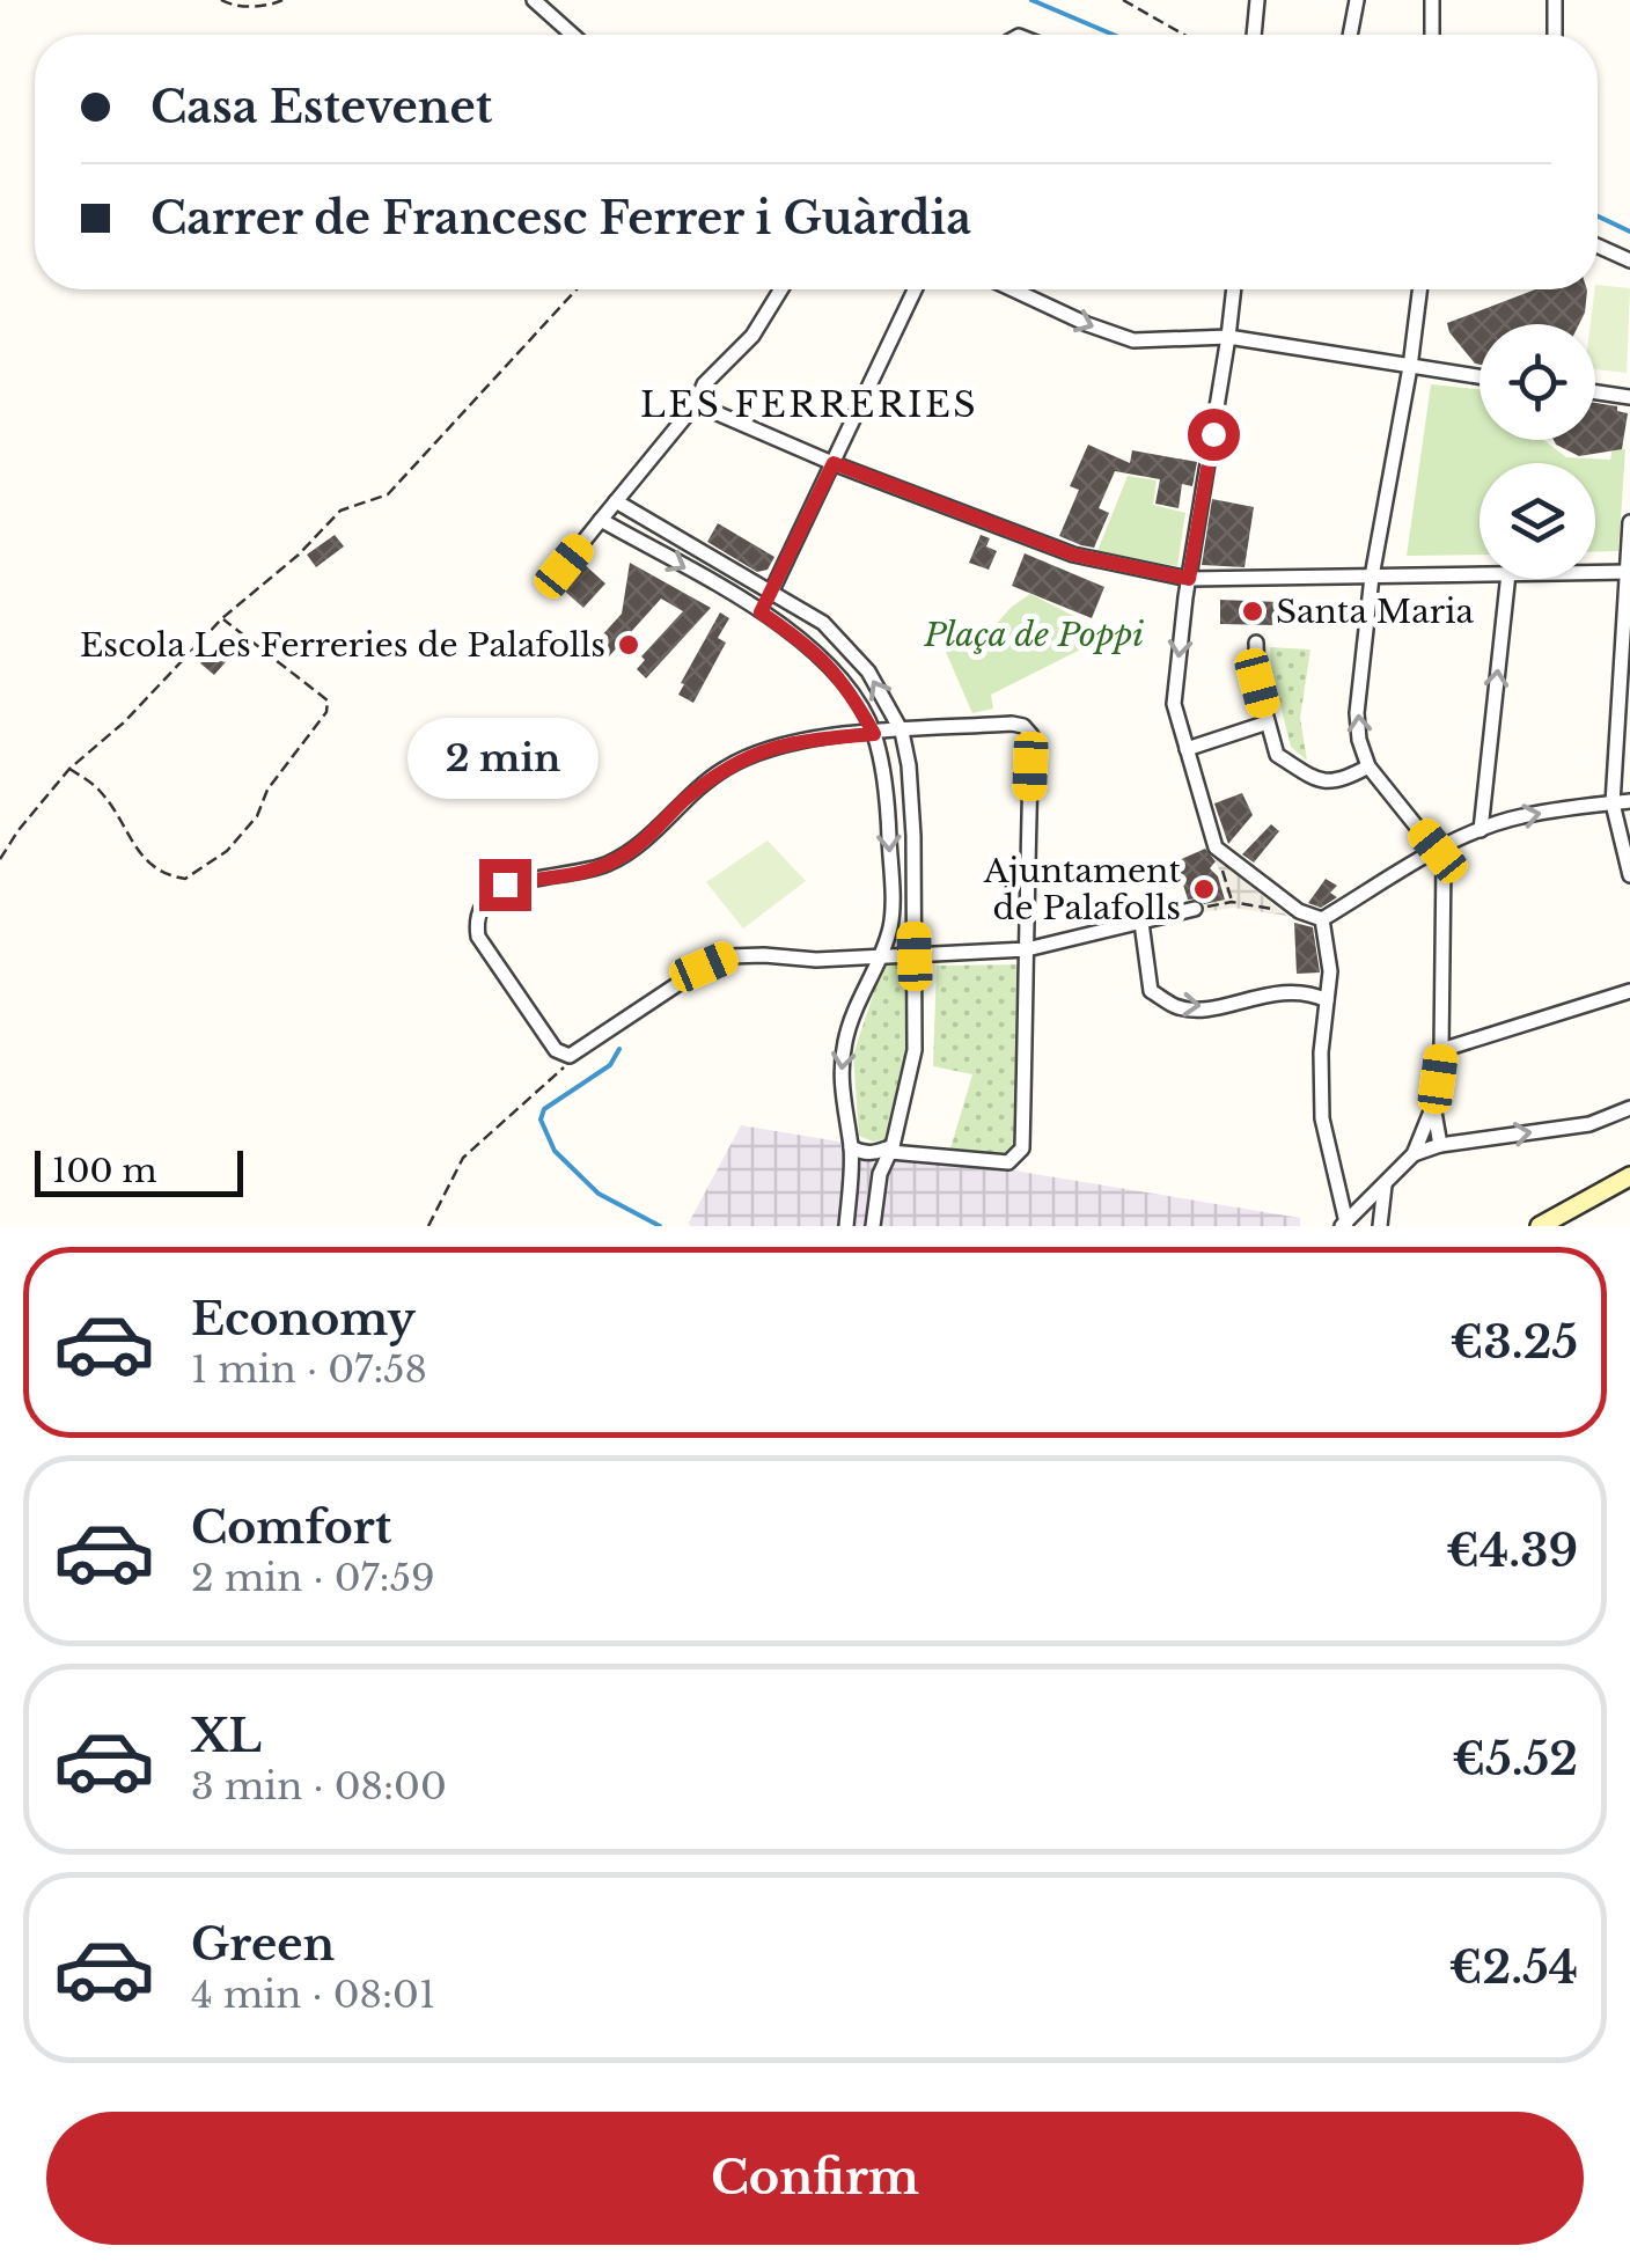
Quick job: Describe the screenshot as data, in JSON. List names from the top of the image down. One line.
{"districts":["LES FERRERIES"],"parks":["Plaça de Poppi"],"places":["Santa Maria","Escola Les Ferreries de Palafolls","Ajuntament de Palafolls"],"scale_bar":"100 m","page":{"banner":["Casa Estevenet","Carrer de Francesc Ferrer i Guàrdia"],"bubble":"2 min","scale":"100 m","list":[{"name":"Economy","note":"1 min · 07:58","value":"€3.25"},{"name":"Comfort","note":"2 min · 07:59","value":"€4.39"},{"name":"XL","note":"3 min · 08:00","value":"€5.52"},{"name":"Green","note":"4 min · 08:01","value":"€2.54"}],"buttons":"Confirm"}}
